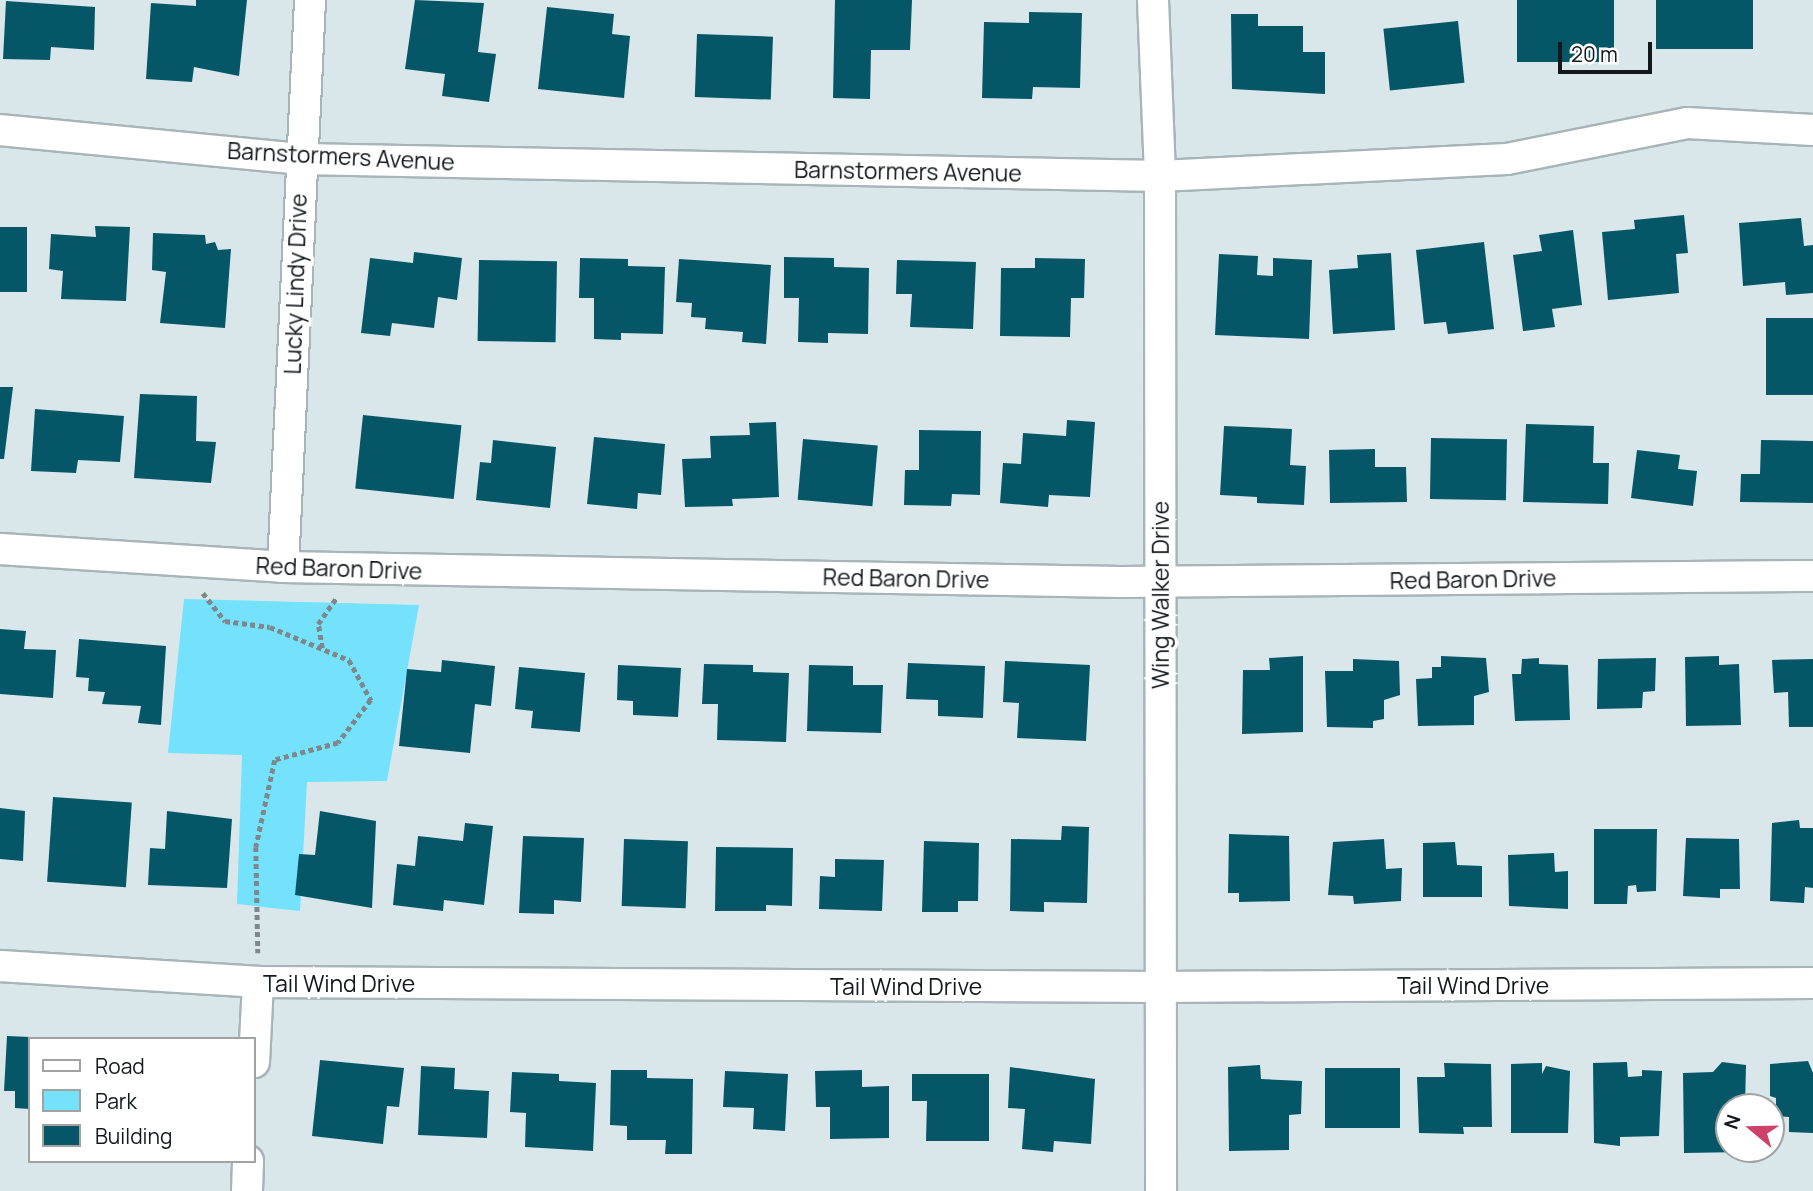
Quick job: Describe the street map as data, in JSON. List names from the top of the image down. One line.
{"streets":{"street":["Barnstormers Avenue","Lucky Lindy Drive","Red Baron Drive","Wing Walker Drive","Tail Wind Drive"]},"crossings":[["Barnstormers Avenue","Lucky Lindy Drive"],["Barnstormers Avenue","Wing Walker Drive"],["Lucky Lindy Drive","Red Baron Drive"],["Red Baron Drive","Wing Walker Drive"],["Wing Walker Drive","Tail Wind Drive"]],"legend":["Road","Park","Building"],"scale_bar":"20 m","north":"left"}
